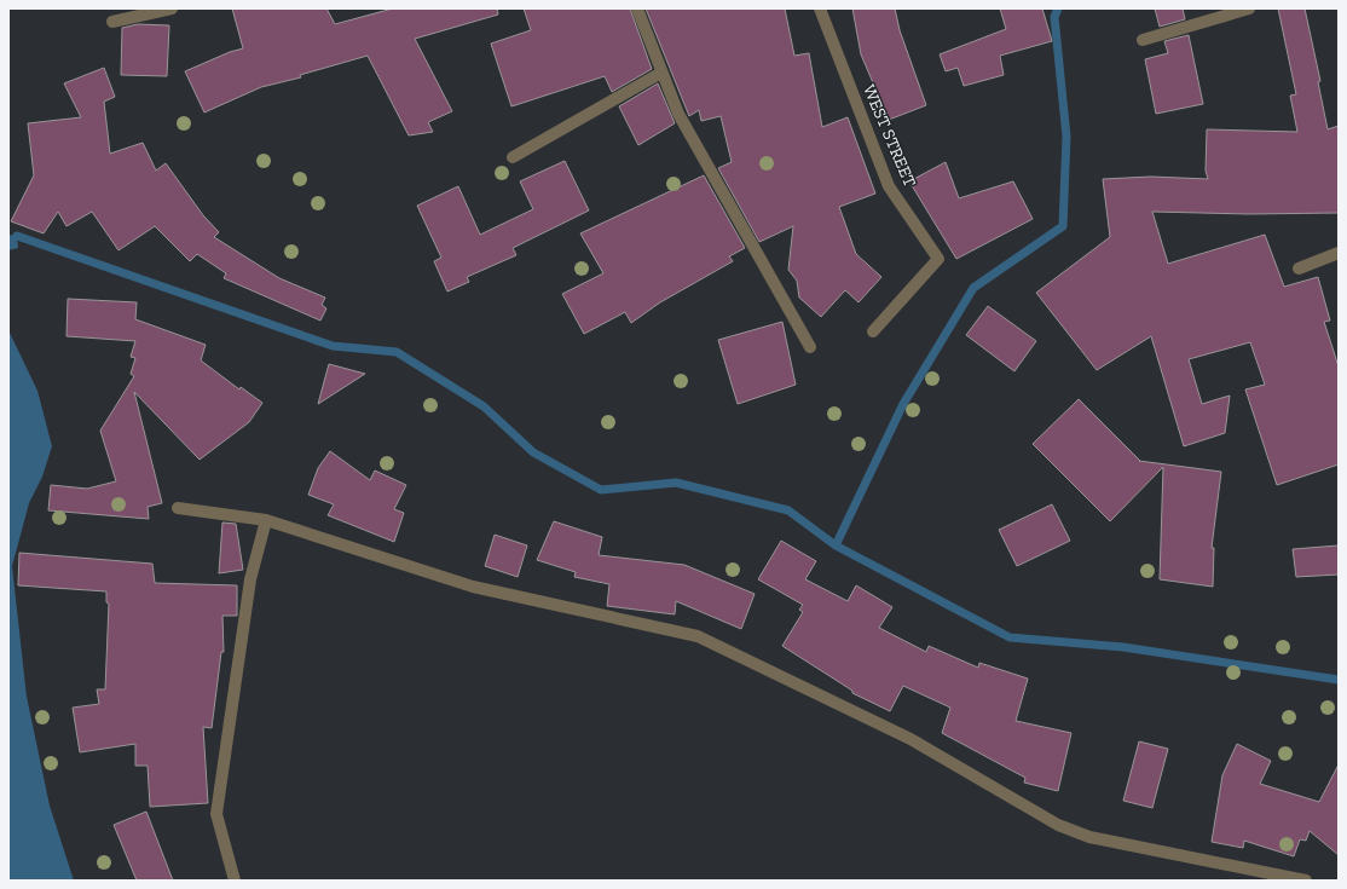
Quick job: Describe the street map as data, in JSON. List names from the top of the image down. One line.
{"streets":{"street":["WEST STREET"]}}
